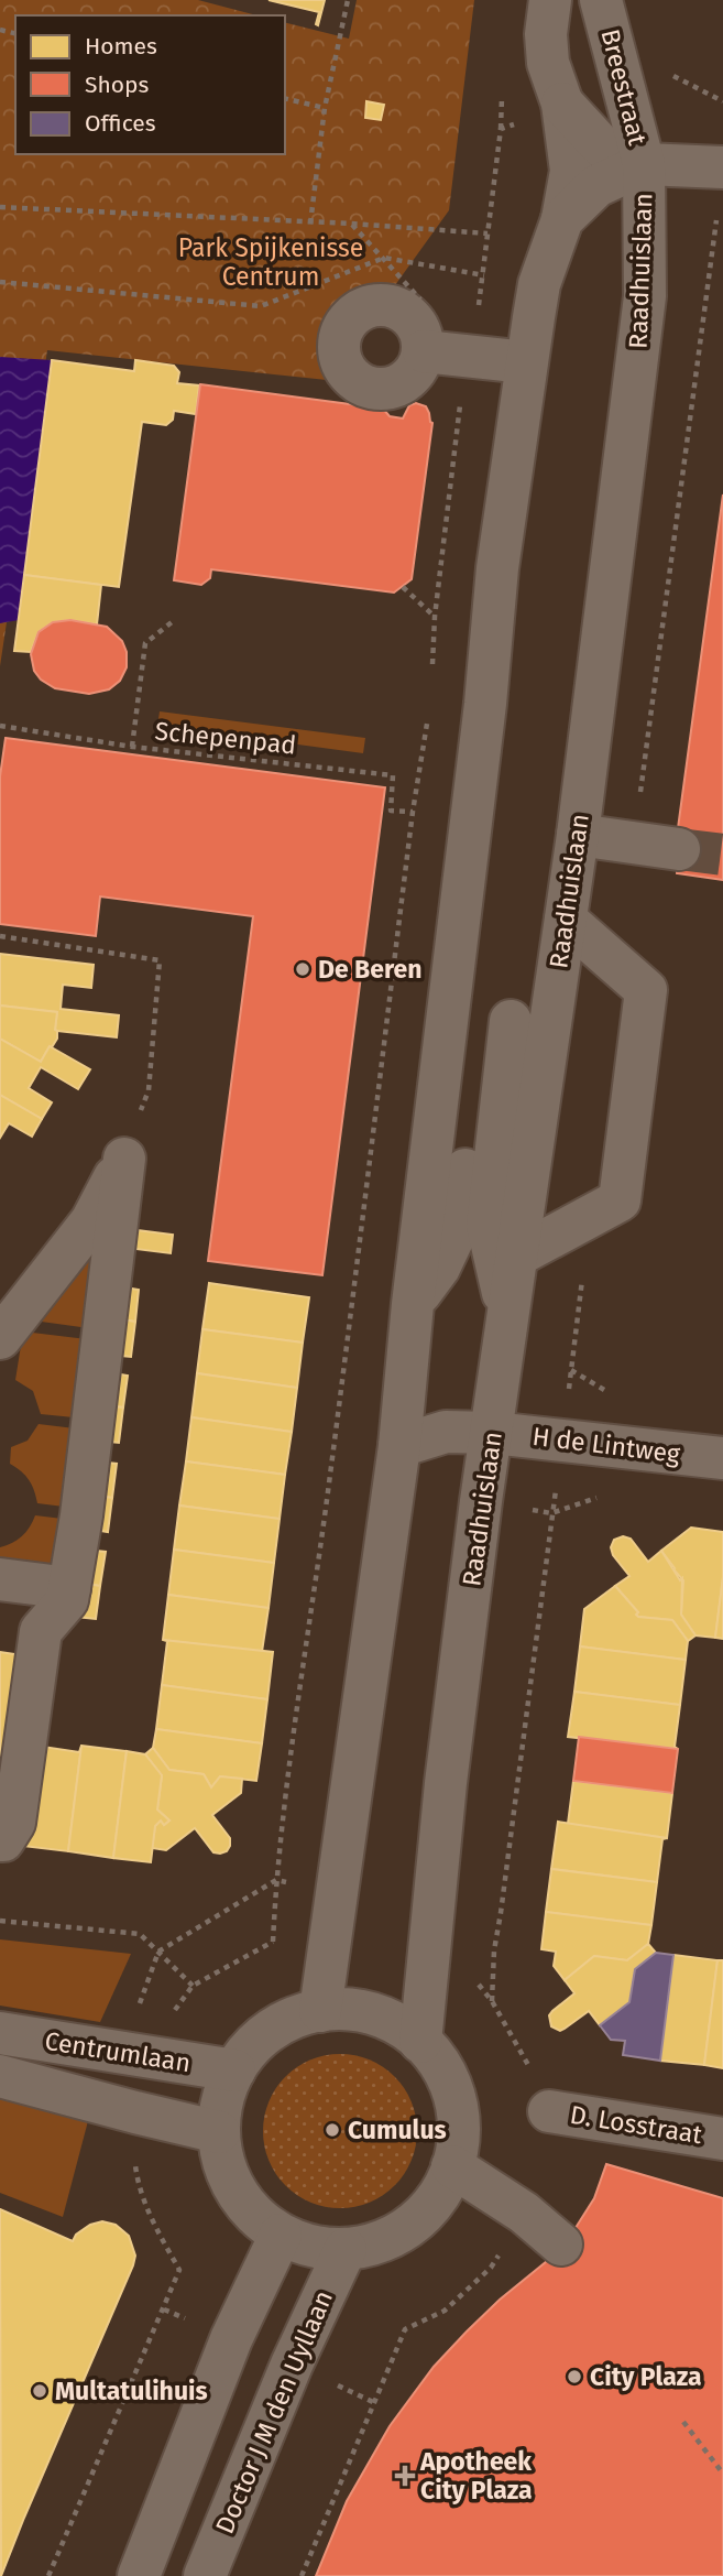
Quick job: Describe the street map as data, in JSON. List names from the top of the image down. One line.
{"streets":{"street":["Breestraat","Raadhuislaan","H de Lintweg","Centrumlaan","D. Losstraat","Doctor J M den Uyllaan"],"path":["Schepenpad"]},"crossings":[["Breestraat","Raadhuislaan"],["Raadhuislaan","H de Lintweg"],["Raadhuislaan","Centrumlaan"],["Raadhuislaan","Doctor J M den Uyllaan"],["Centrumlaan","Doctor J M den Uyllaan"]],"parks":["Park Spijkenisse Centrum"],"places":{"other":["De Beren","Cumulus","City Plaza","Multatulihuis"],"health":["Apotheek City Plaza"]},"legend":["Homes","Shops","Offices"]}
